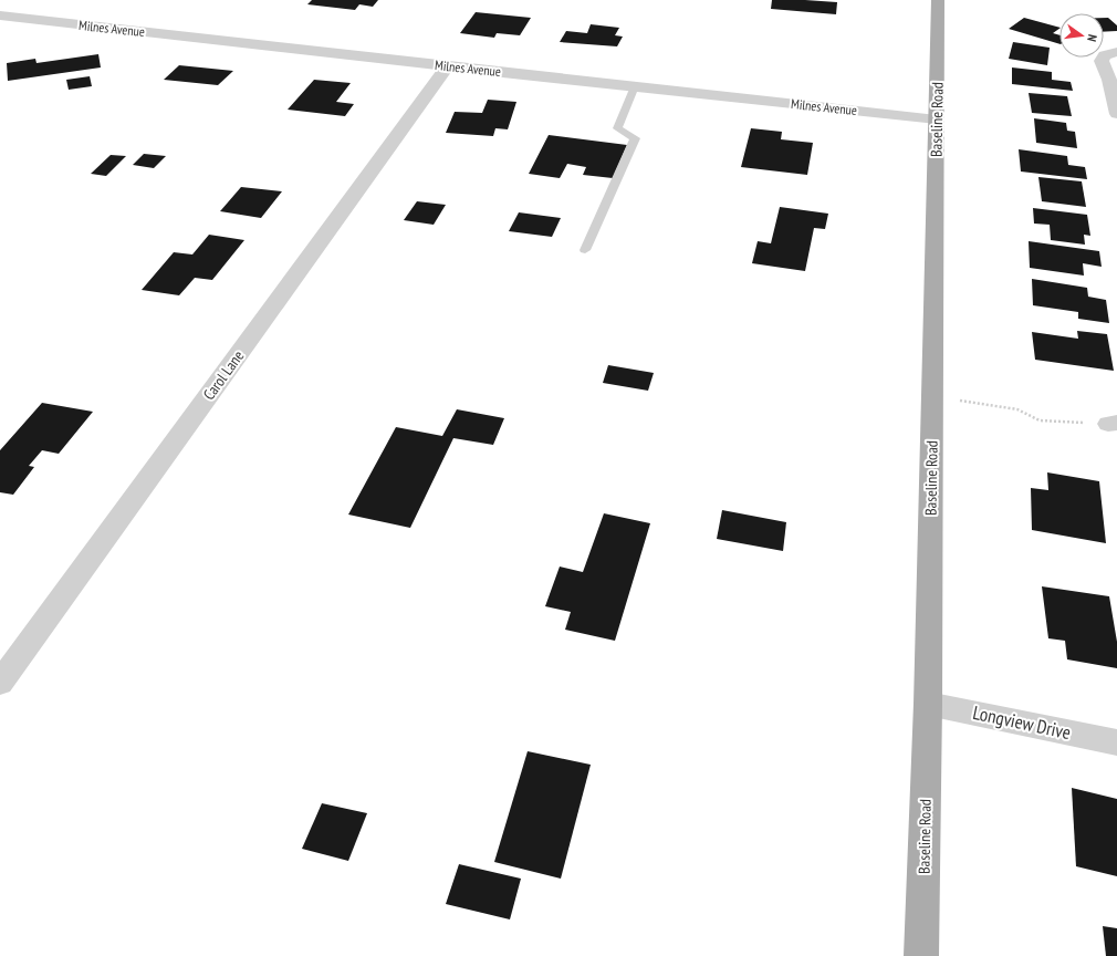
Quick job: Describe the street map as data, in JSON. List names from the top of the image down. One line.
{"streets":{"main road":["Baseline Road"],"street":["Milnes Avenue","Carol Lane","Longview Drive"]},"crossings":[["Milnes Avenue","Baseline Road"],["Milnes Avenue","Carol Lane"],["Baseline Road","Longview Drive"]],"north":"right"}
